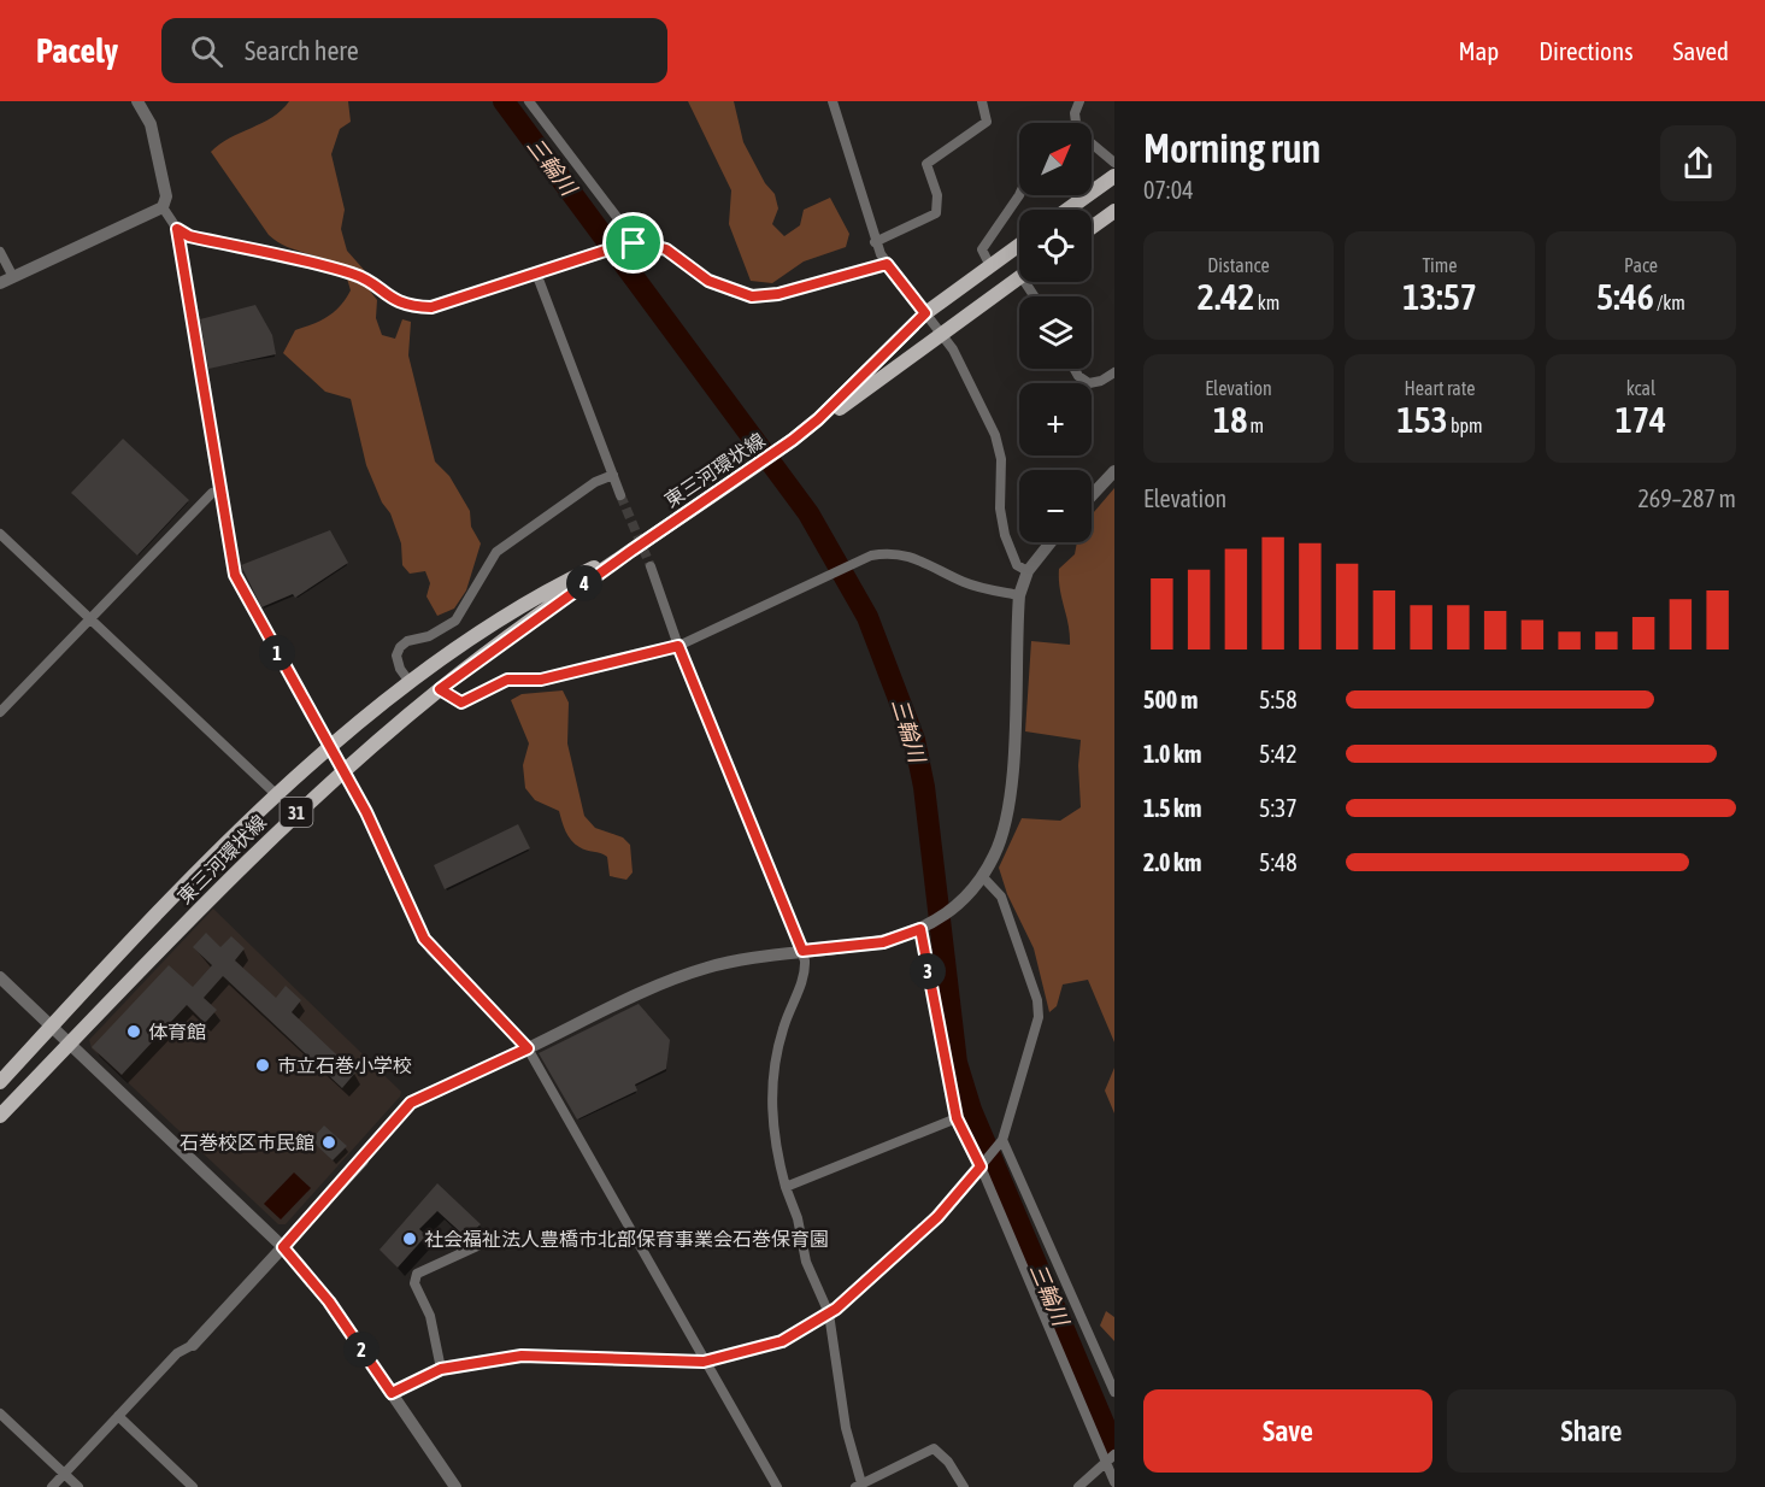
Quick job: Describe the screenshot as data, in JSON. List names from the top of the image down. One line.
{"streets":{"main road":["東三河環状線","31"]},"water":["三輪川"],"places":["体育館","市立石巻小学校","石巻校区市民館","社会福祉法人豊橋市北部保育事業会石巻保育園"],"north":"top right","page":{"header":"Pacely","search":"Search here","nav":["Map","Directions","Saved"],"heading":["Morning run","07:04"],"map_buttons":["+","−"],"stats":[["Distance","2.42 km"],["Time","13:57"],["Pace","5:46 /km"],["Elevation","18 m"],["Heart rate","153 bpm"],["kcal","174"]],"chart":["Elevation","269–287 m"],"pins":["4","1","3","2"],"list":[{"name":"500 m","note":"5:58"},{"name":"1.0 km","note":"5:42"},{"name":"1.5 km","note":"5:37"},{"name":"2.0 km","note":"5:48"}],"buttons":["Save","Share"]}}
